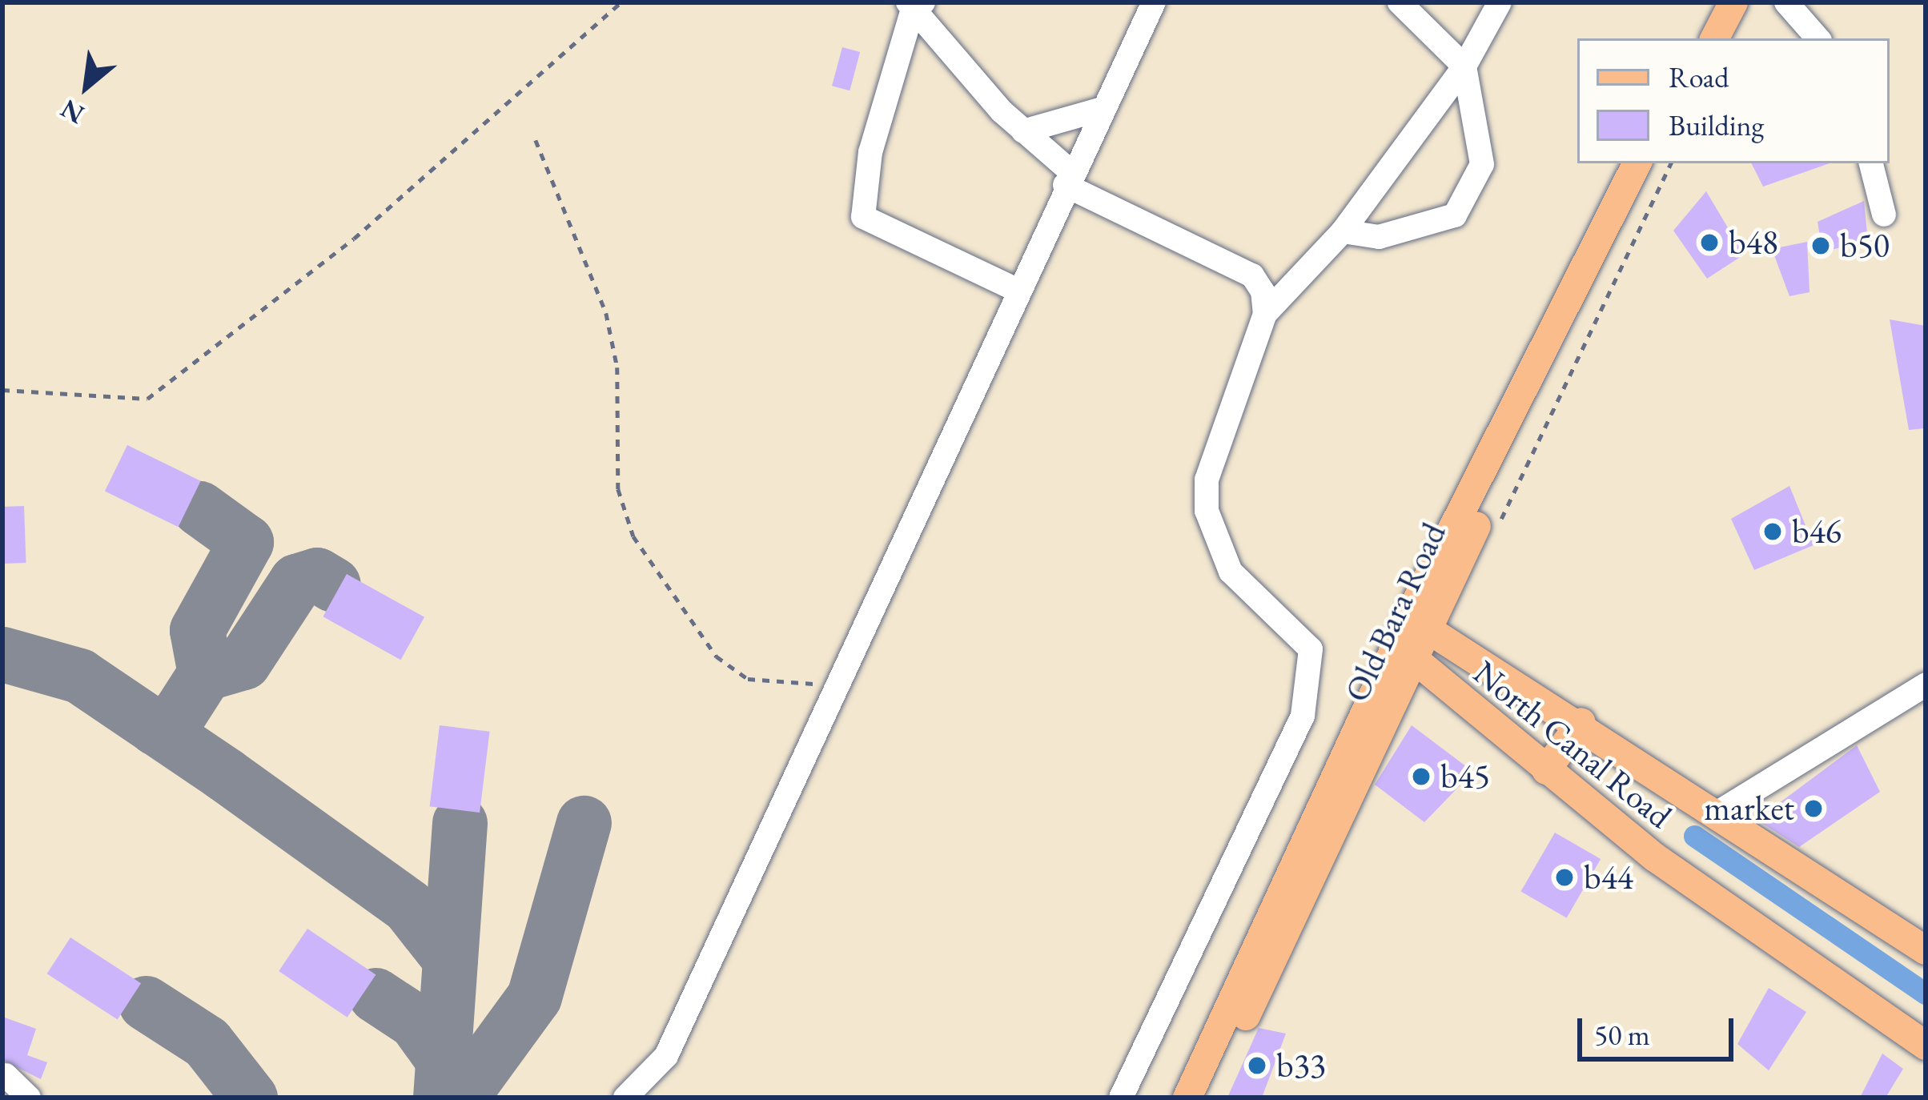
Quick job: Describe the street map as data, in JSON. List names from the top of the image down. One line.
{"streets":{"main road":["Old Bara Road","North Canal Road"]},"crossings":[["Old Bara Road","North Canal Road"]],"places":["b48","b50","b46","b45","market","b44","b33"],"legend":["Road","Building"],"scale_bar":"50 m","north":"bottom left"}
